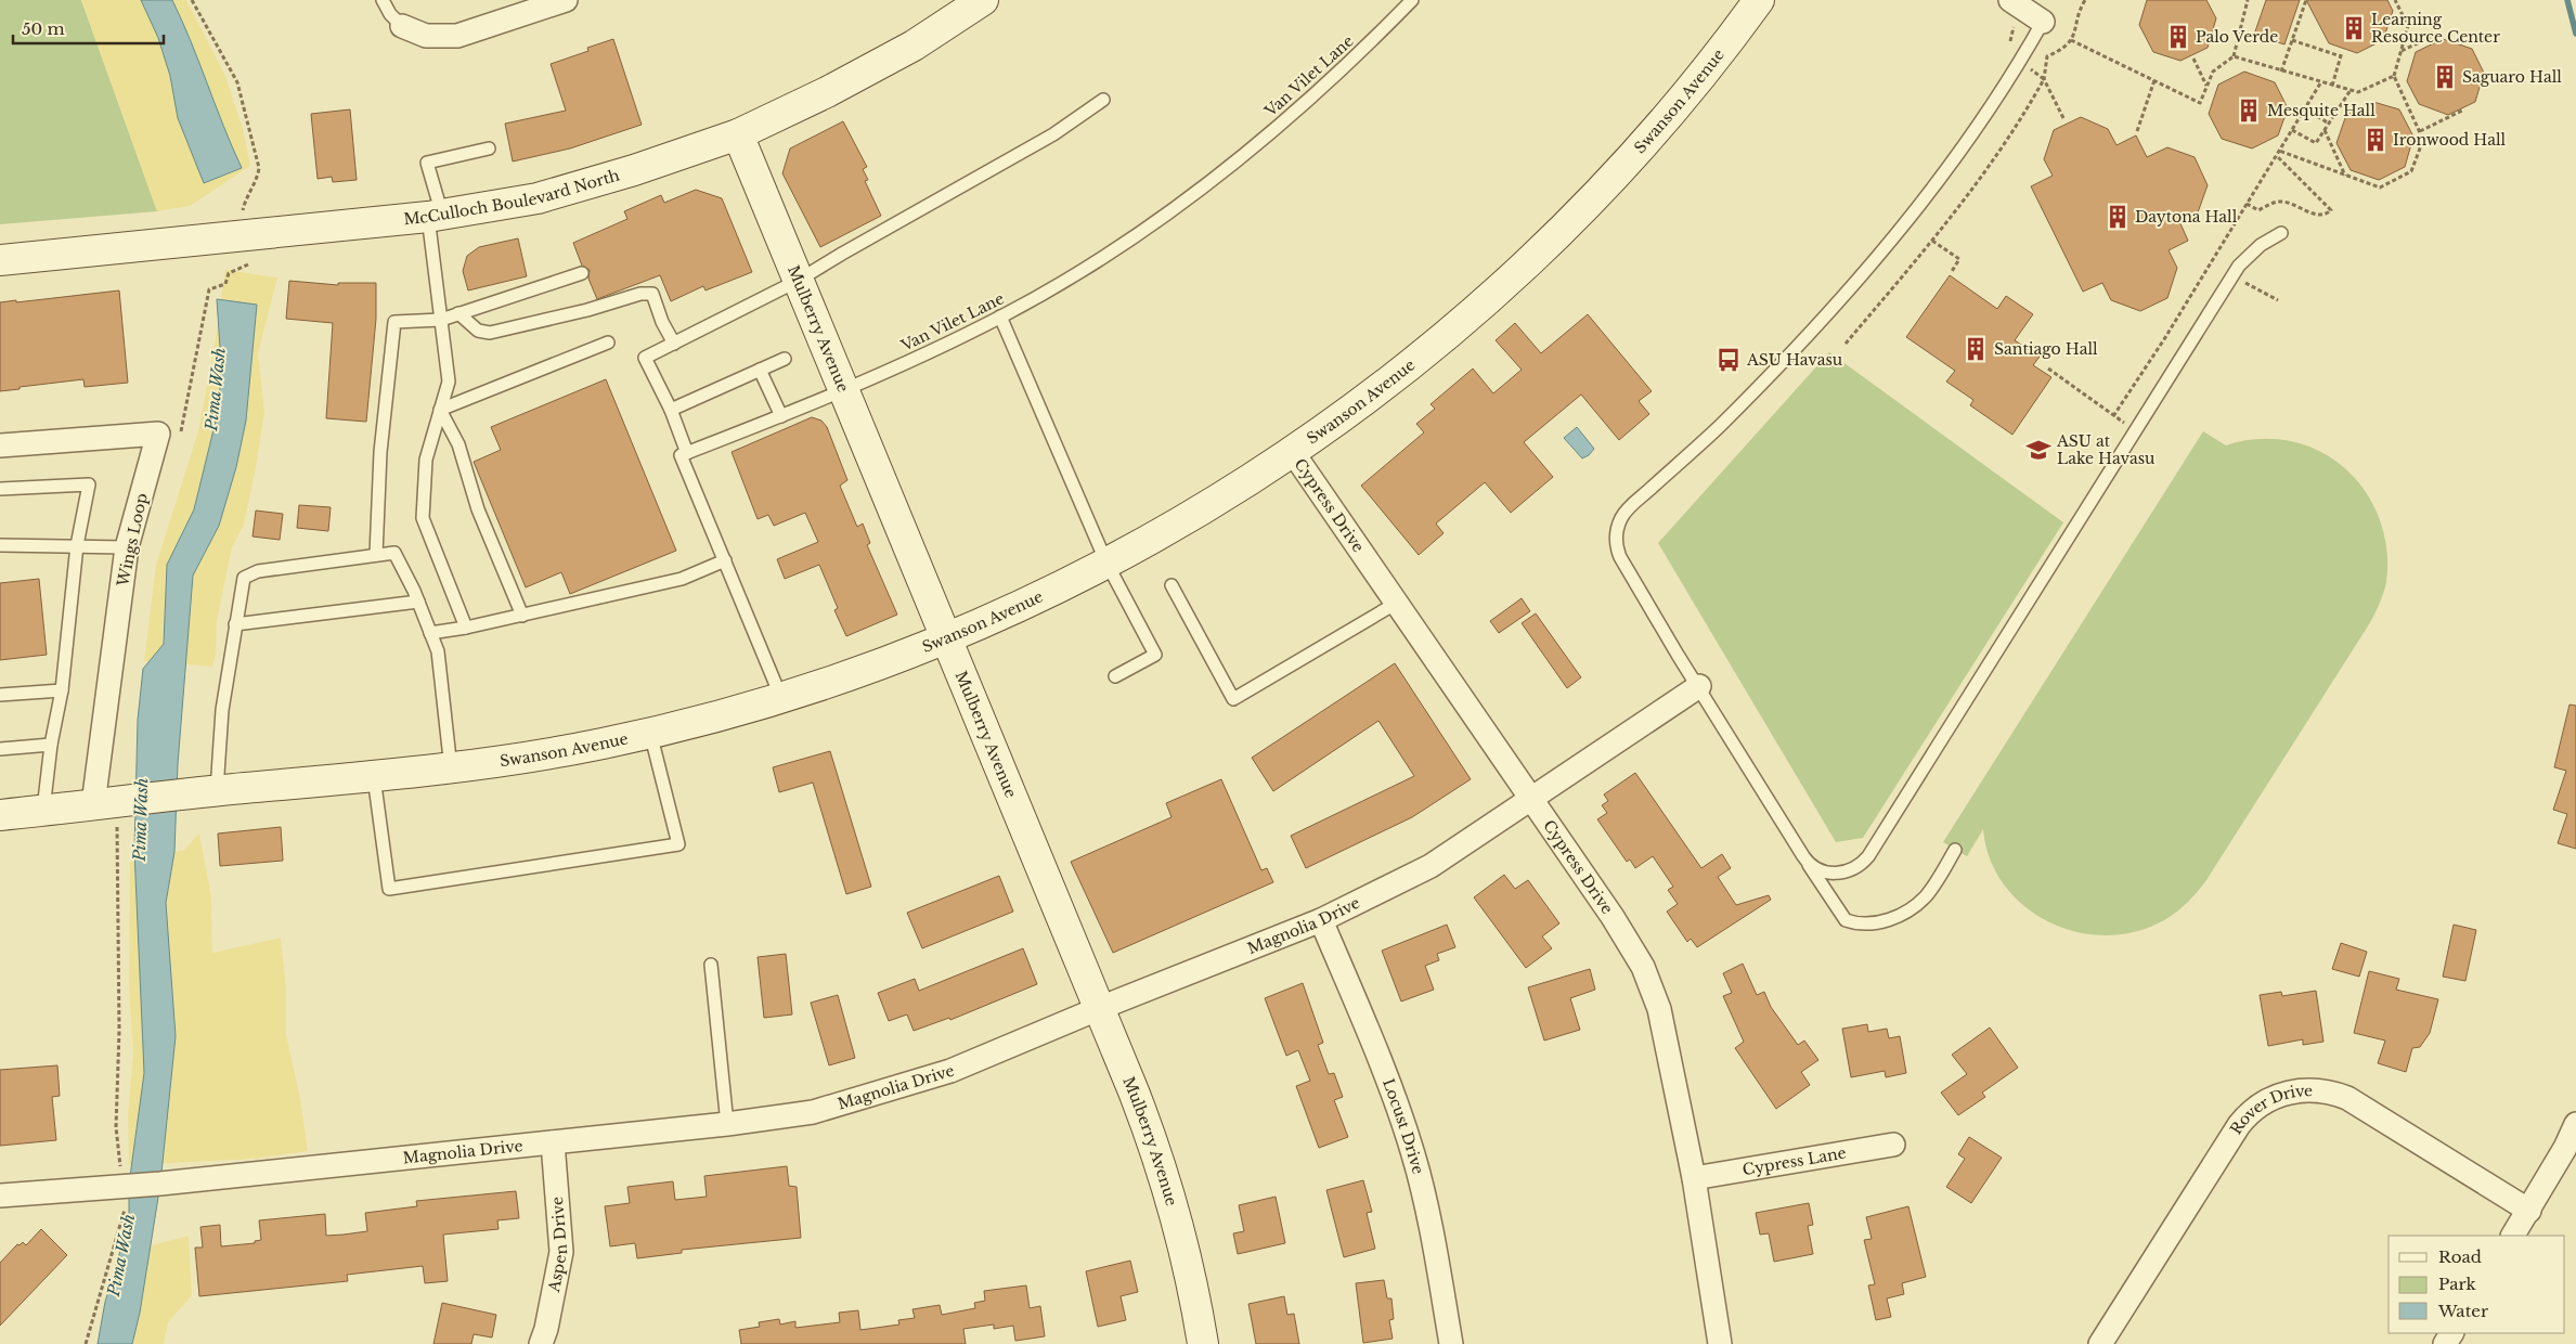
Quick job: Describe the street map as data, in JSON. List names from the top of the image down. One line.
{"streets":{"street":["Swanson Avenue","McCulloch Boulevard North","Mulberry Avenue","Cypress Drive","Wings Loop","Magnolia Drive","Rover Drive","Locust Drive","Cypress Lane","Aspen Drive"],"lane":["Van Vilet Lane"]},"crossings":[["Van Vilet Lane","Mulberry Avenue"],["Swanson Avenue","Mulberry Avenue"],["Swanson Avenue","Cypress Drive"],["Swanson Avenue","Wings Loop"],["McCulloch Boulevard North","Mulberry Avenue"],["Mulberry Avenue","Magnolia Drive"],["Cypress Drive","Magnolia Drive"],["Cypress Drive","Cypress Lane"],["Magnolia Drive","Locust Drive"],["Magnolia Drive","Aspen Drive"]],"water":["Pima Wash"],"places":{"building":["Learning Resource Center","Palo Verde","Saguaro Hall","Mesquite Hall","Ironwood Hall","Daytona Hall","Santiago Hall"],"bus stop":["ASU Havasu"],"school or university":["ASU at Lake Havasu"]},"legend":["Road","Park","Water"],"scale_bar":"50 m"}
